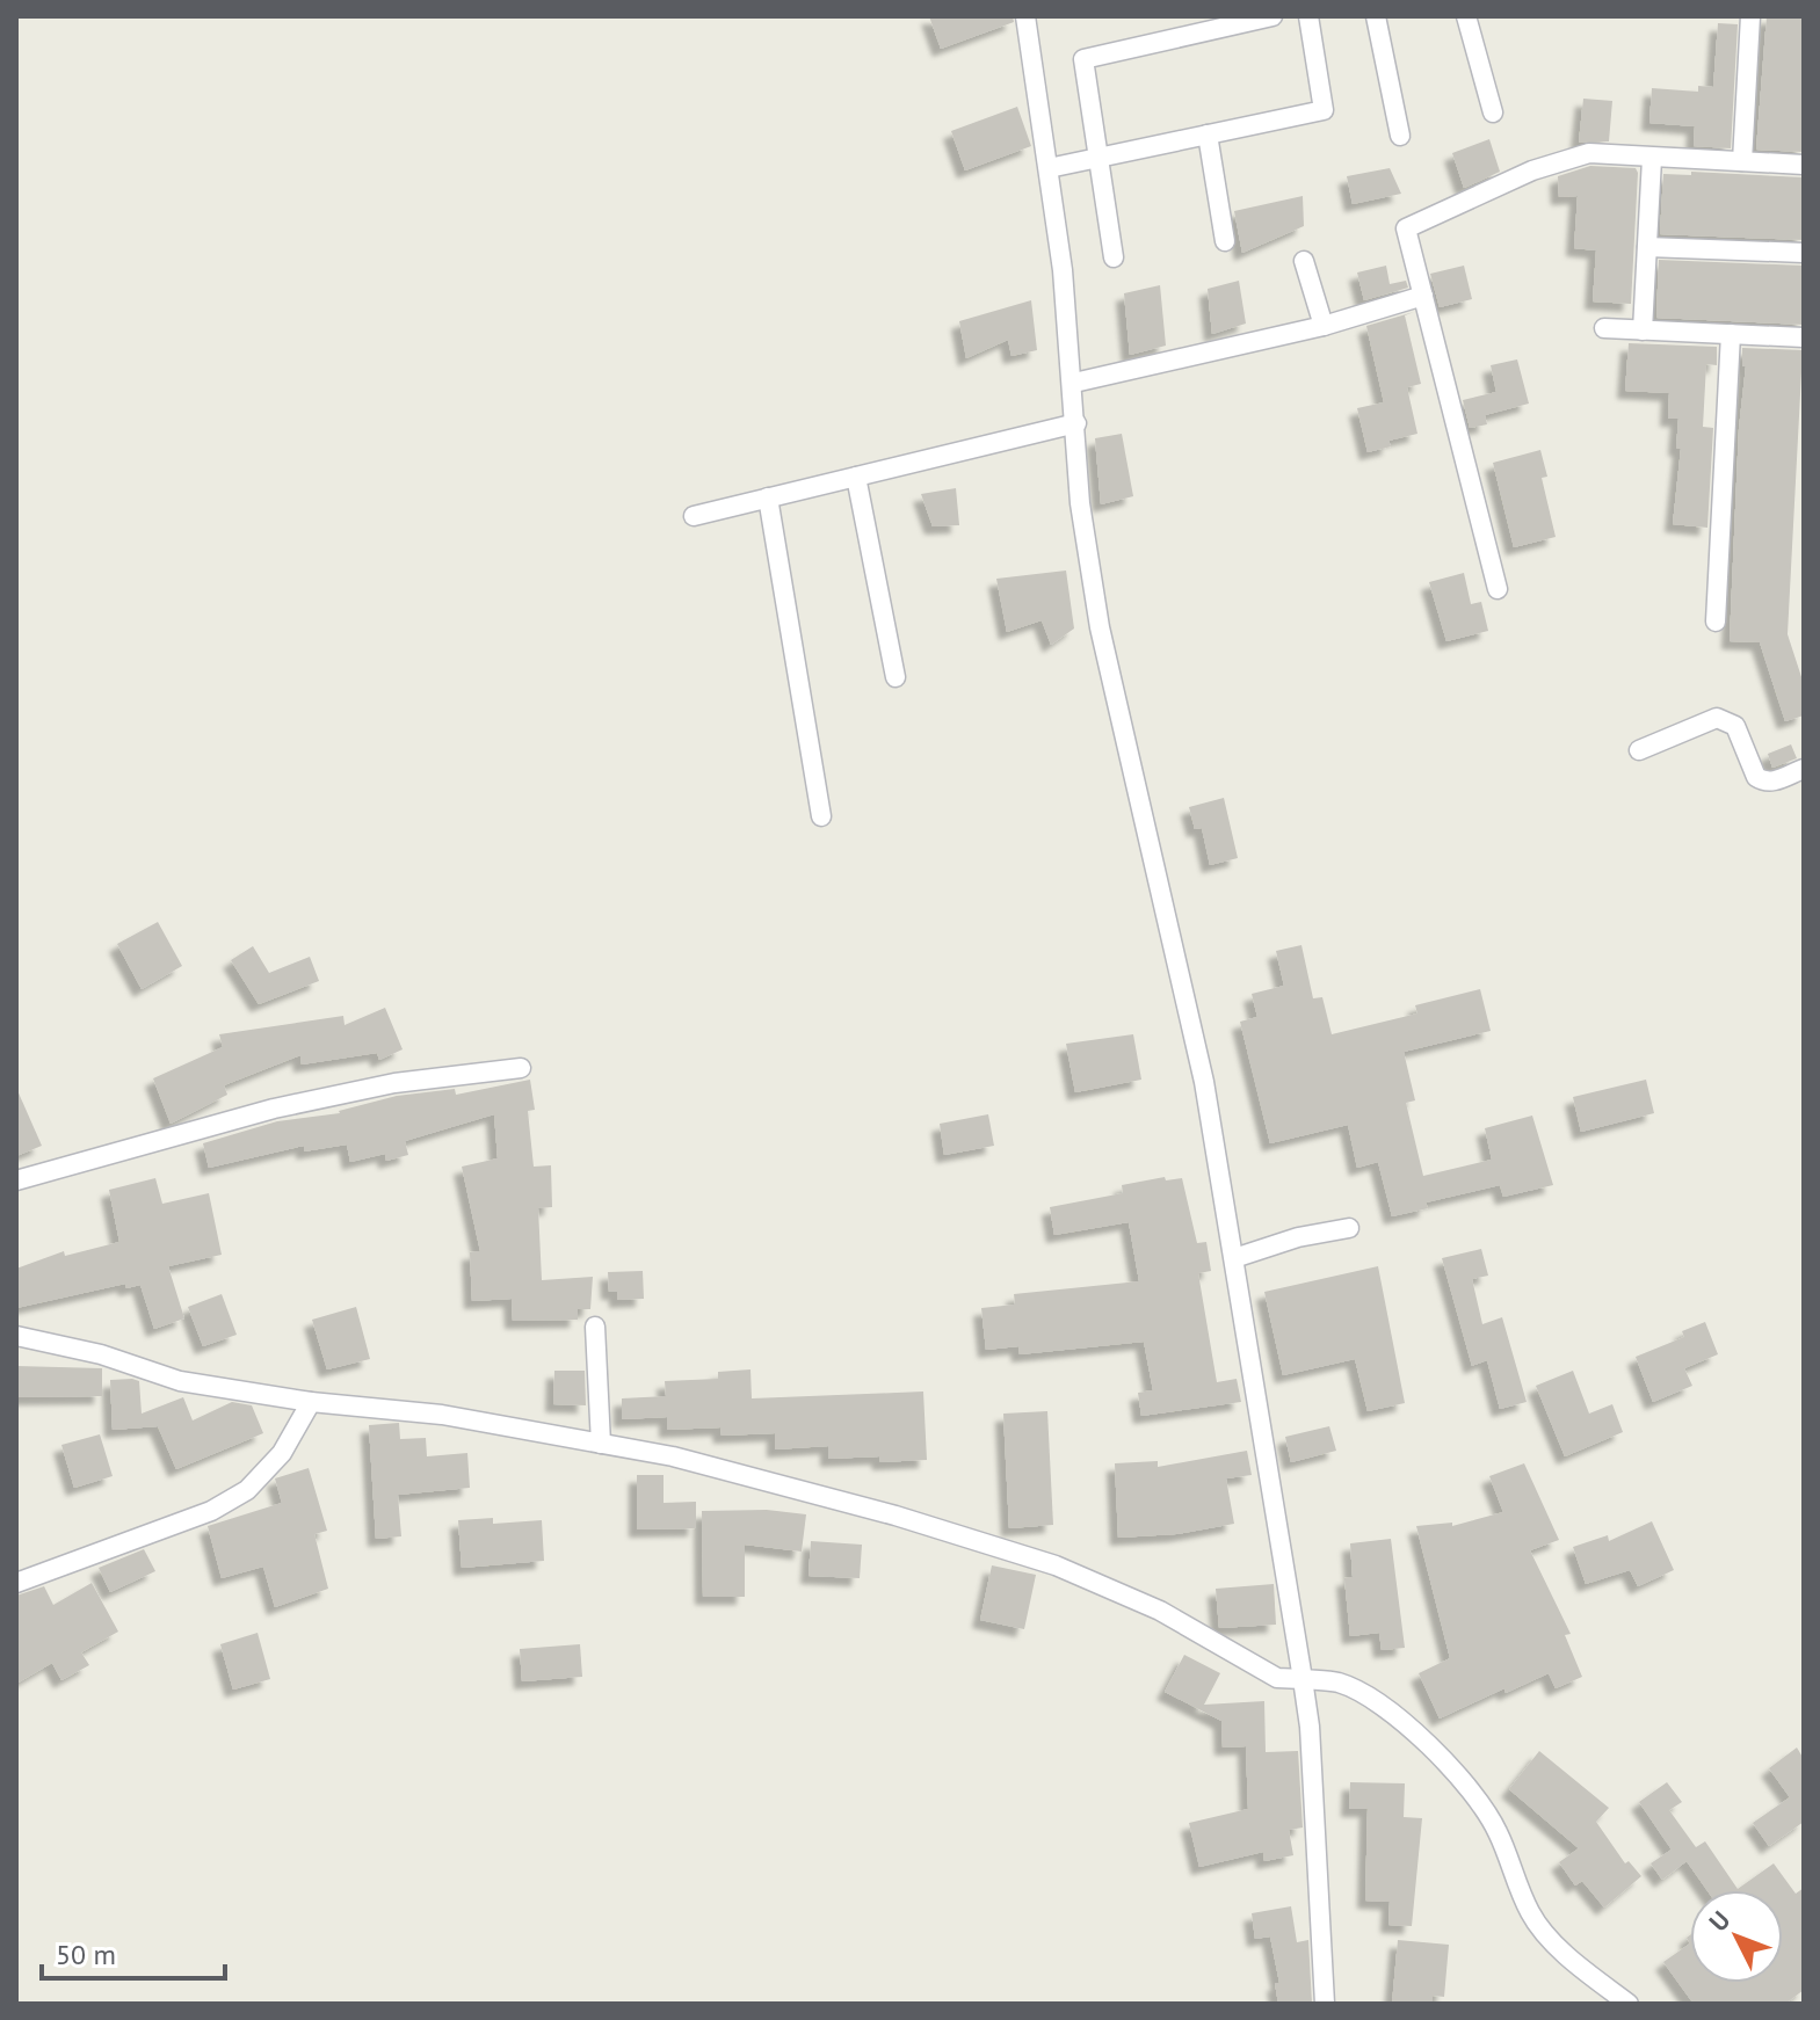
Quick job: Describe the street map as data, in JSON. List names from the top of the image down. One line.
{"scale_bar":"50 m","north":"top left"}
